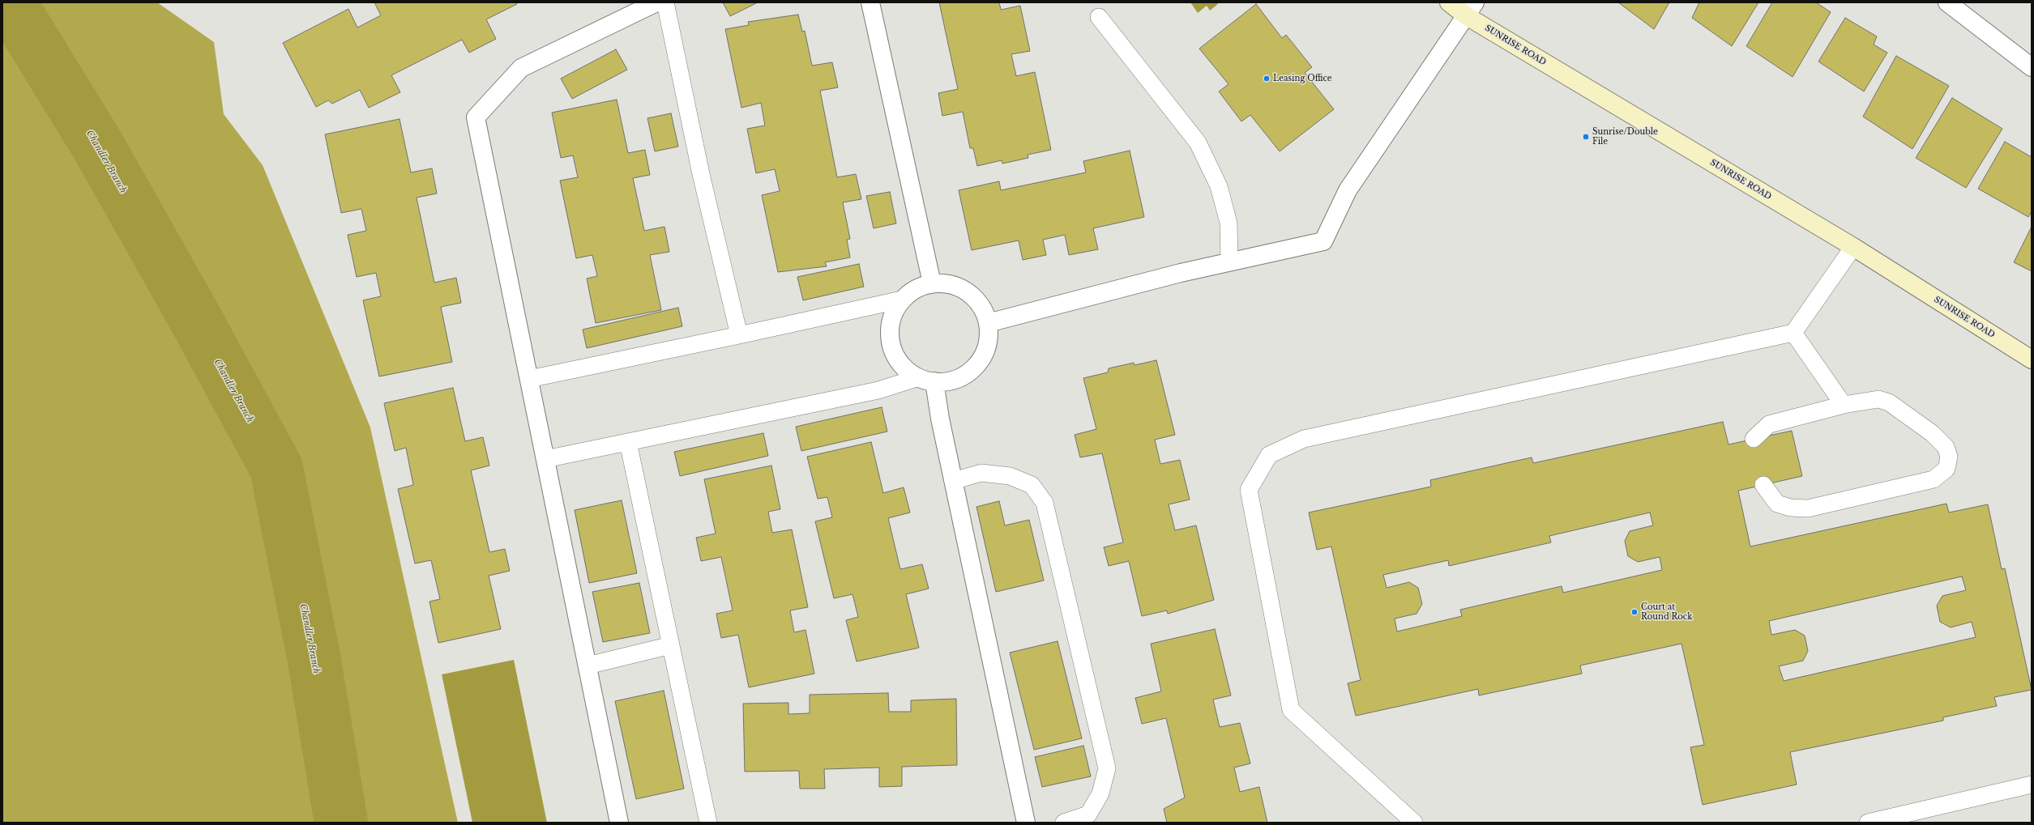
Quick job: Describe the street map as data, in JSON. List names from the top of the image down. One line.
{"streets":{"main road":["SUNRISE ROAD"]},"water":["Chandler Branch"],"places":["Leasing Office","Sunrise/Double File","Court at Round Rock"]}
